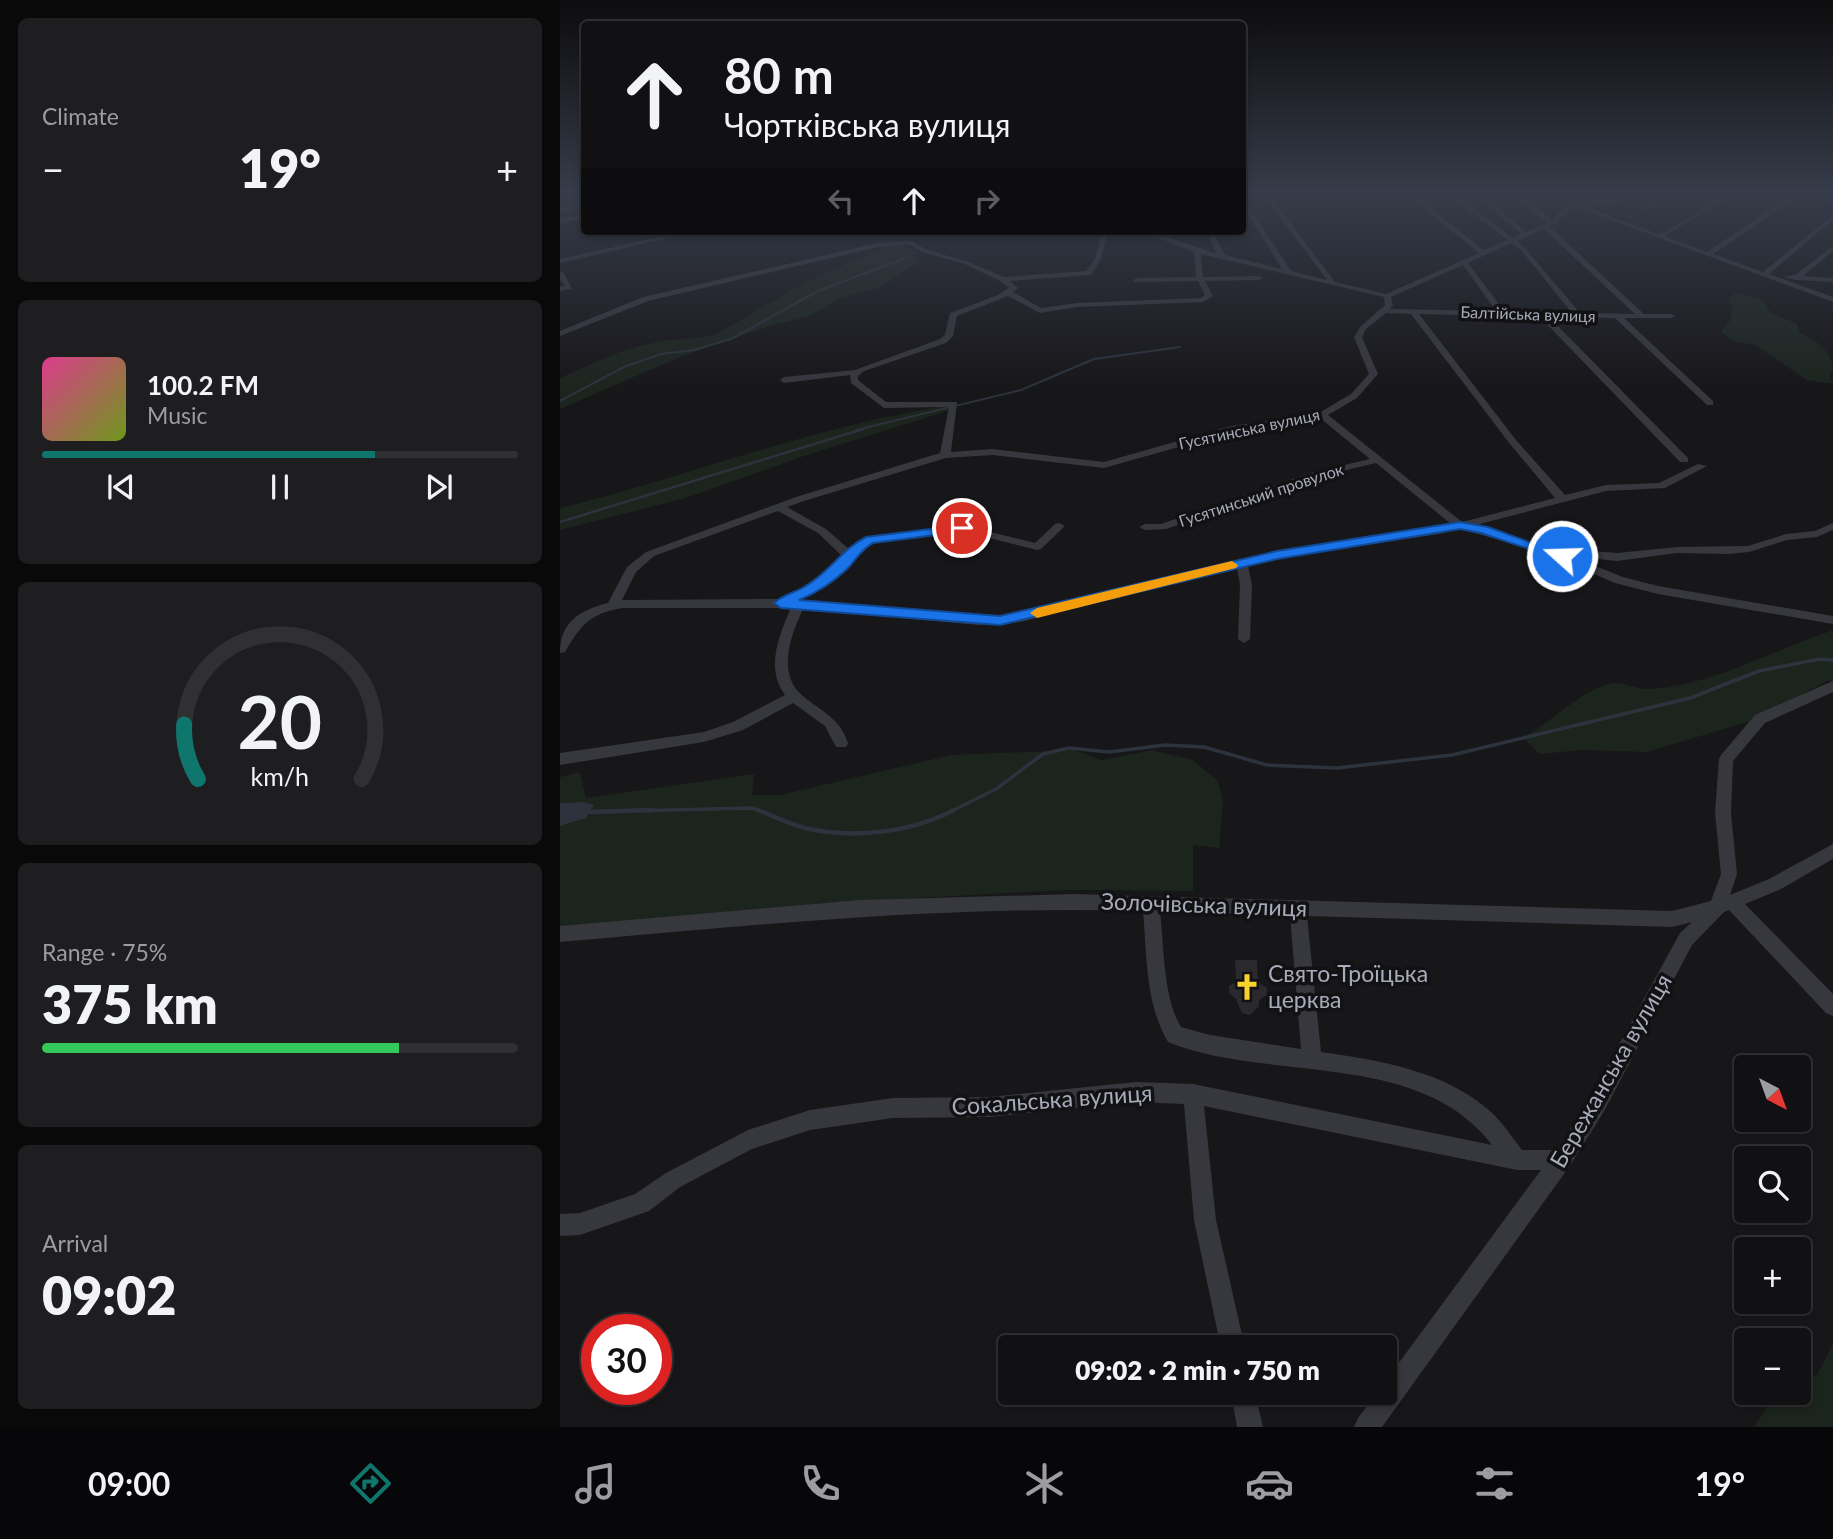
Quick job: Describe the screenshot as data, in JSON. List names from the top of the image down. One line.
{"streets":{"street":["Балтійська вулиця","Гусятинська вулиця","Гусятинський провулок","Золочівська вулиця","Бережанська вулиця","Сокальська вулиця"]},"crossings":[["Балтійська вулиця","Гусятинська вулиця"],["Золочівська вулиця","Бережанська вулиця"],["Бережанська вулиця","Сокальська вулиця"]],"places":{"church":["Свято-Троїцька церква"]},"north":"bottom right","page":{"tile":["Climate",["Range · 75%","375 km"],["Arrival","09:02"]],"turn":["80 m","Чортківська вулиця"],"heat":["−","19°","+"],"song":["100.2 FM","Music"],"map_buttons":["+","−"],"limit":"30","trip":"09:02 · 2 min · 750 m","tabs":["09:00","19°"],"gauge":["20","km/h"]}}
